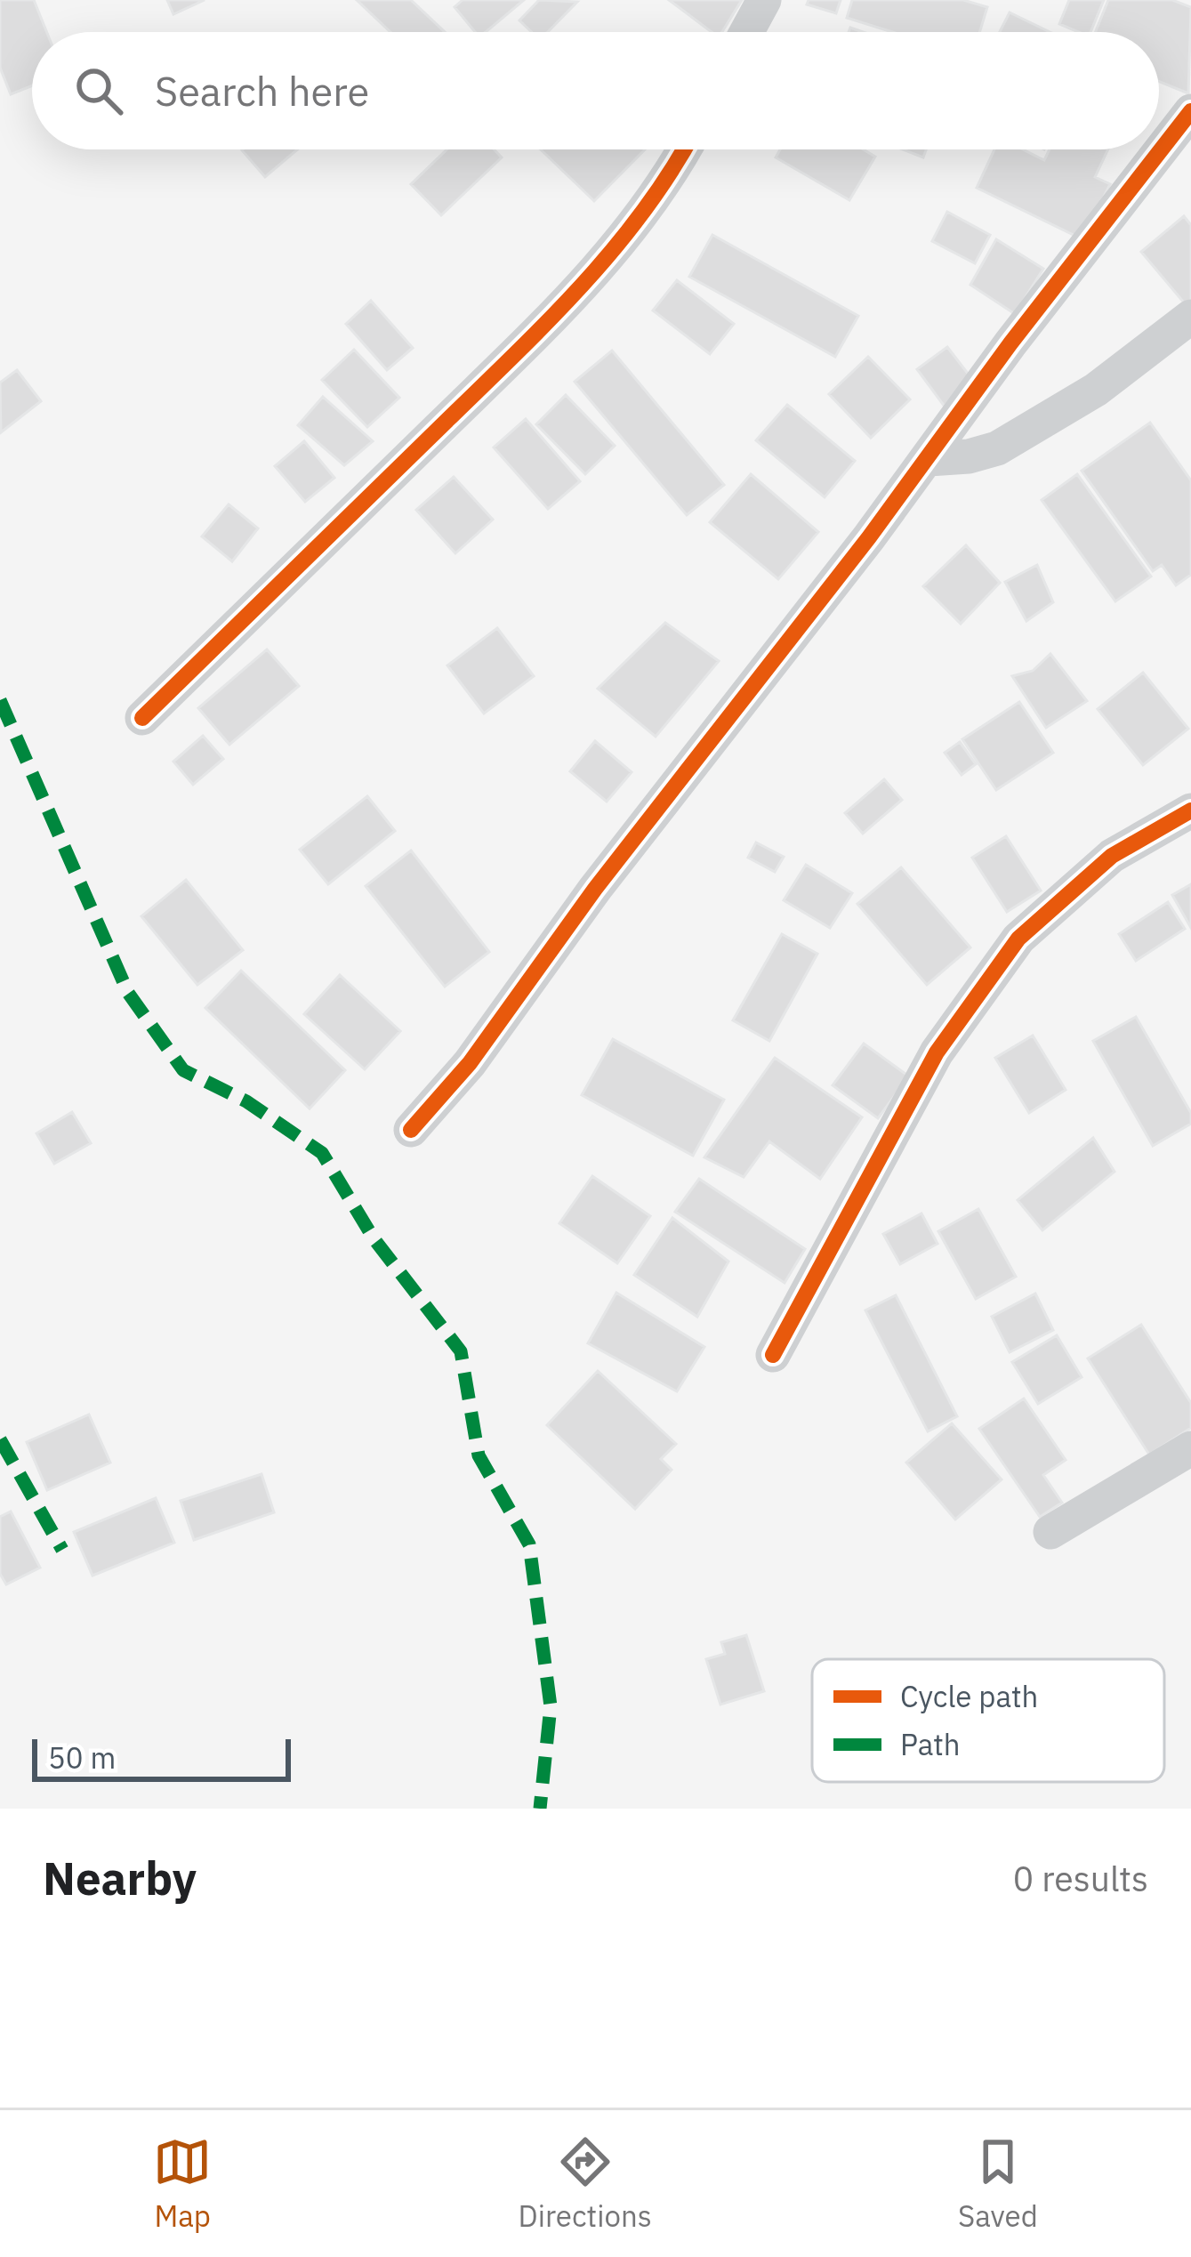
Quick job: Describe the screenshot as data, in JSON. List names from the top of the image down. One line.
{"legend":["Cycle path","Path"],"scale_bar":"50 m","page":{"search":"Search here","scale":"50 m","heading":["Nearby","0 results"],"nav":["Map","Directions","Saved"]}}
